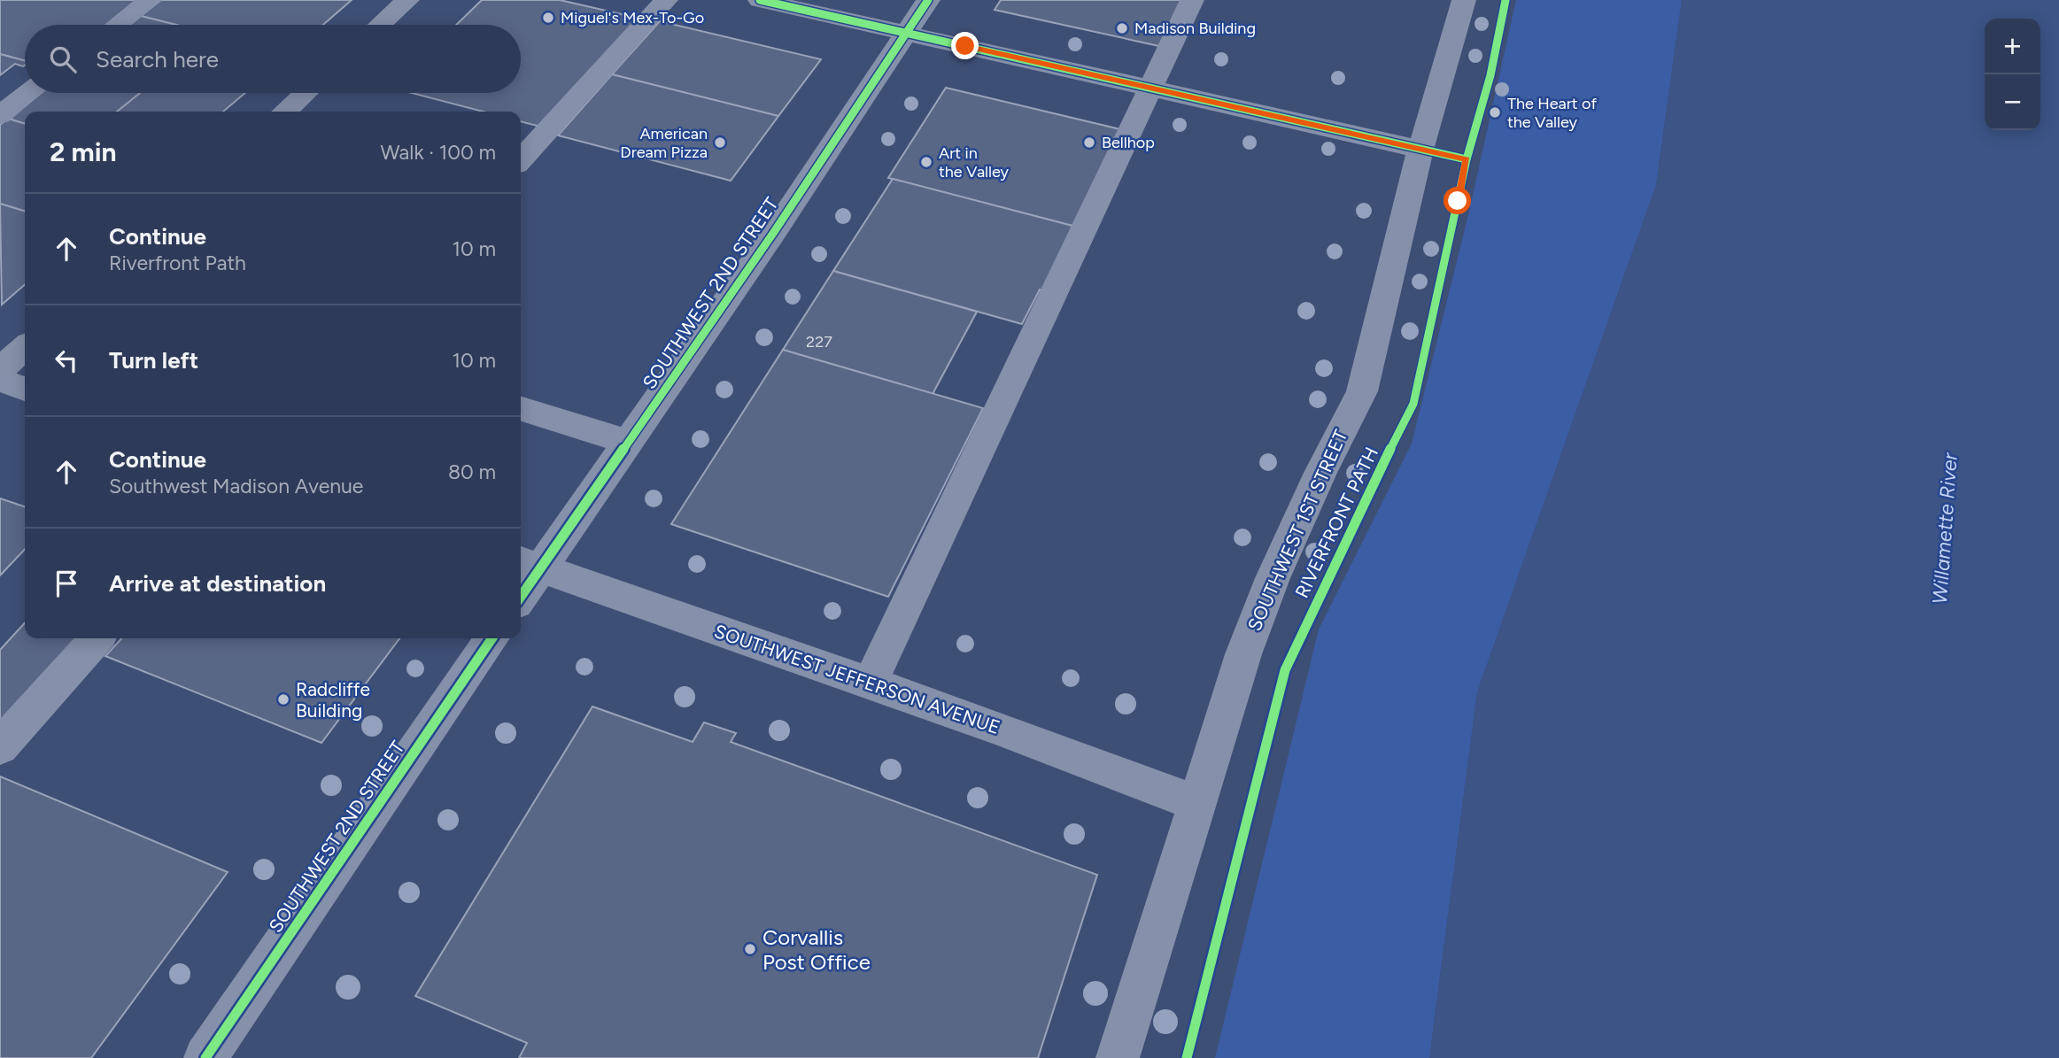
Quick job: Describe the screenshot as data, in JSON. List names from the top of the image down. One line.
{"streets":{"street":["SOUTHWEST 2ND STREET","SOUTHWEST 1ST STREET","SOUTHWEST JEFFERSON AVENUE"],"cycle path":["RIVERFRONT PATH"]},"crossings":[["SOUTHWEST 2ND STREET","SOUTHWEST JEFFERSON AVENUE"],["SOUTHWEST 1ST STREET","SOUTHWEST JEFFERSON AVENUE"]],"water":["Willamette River"],"places":["Miguel's Mex-To-Go","Madison Building","The Heart of the Valley","American Dream Pizza","Bellhop","Art in the Valley","Radcliffe Building","Corvallis Post Office"],"house_numbers":["227"],"page":{"map_buttons":["+","−"],"search":"Search here","heading":["2 min","Walk · 100 m"],"list":[["Continue","Riverfront Path","10 m"],["Turn left","10 m"],["Continue","Southwest Madison Avenue","80 m"],"Arrive at destination"]}}
